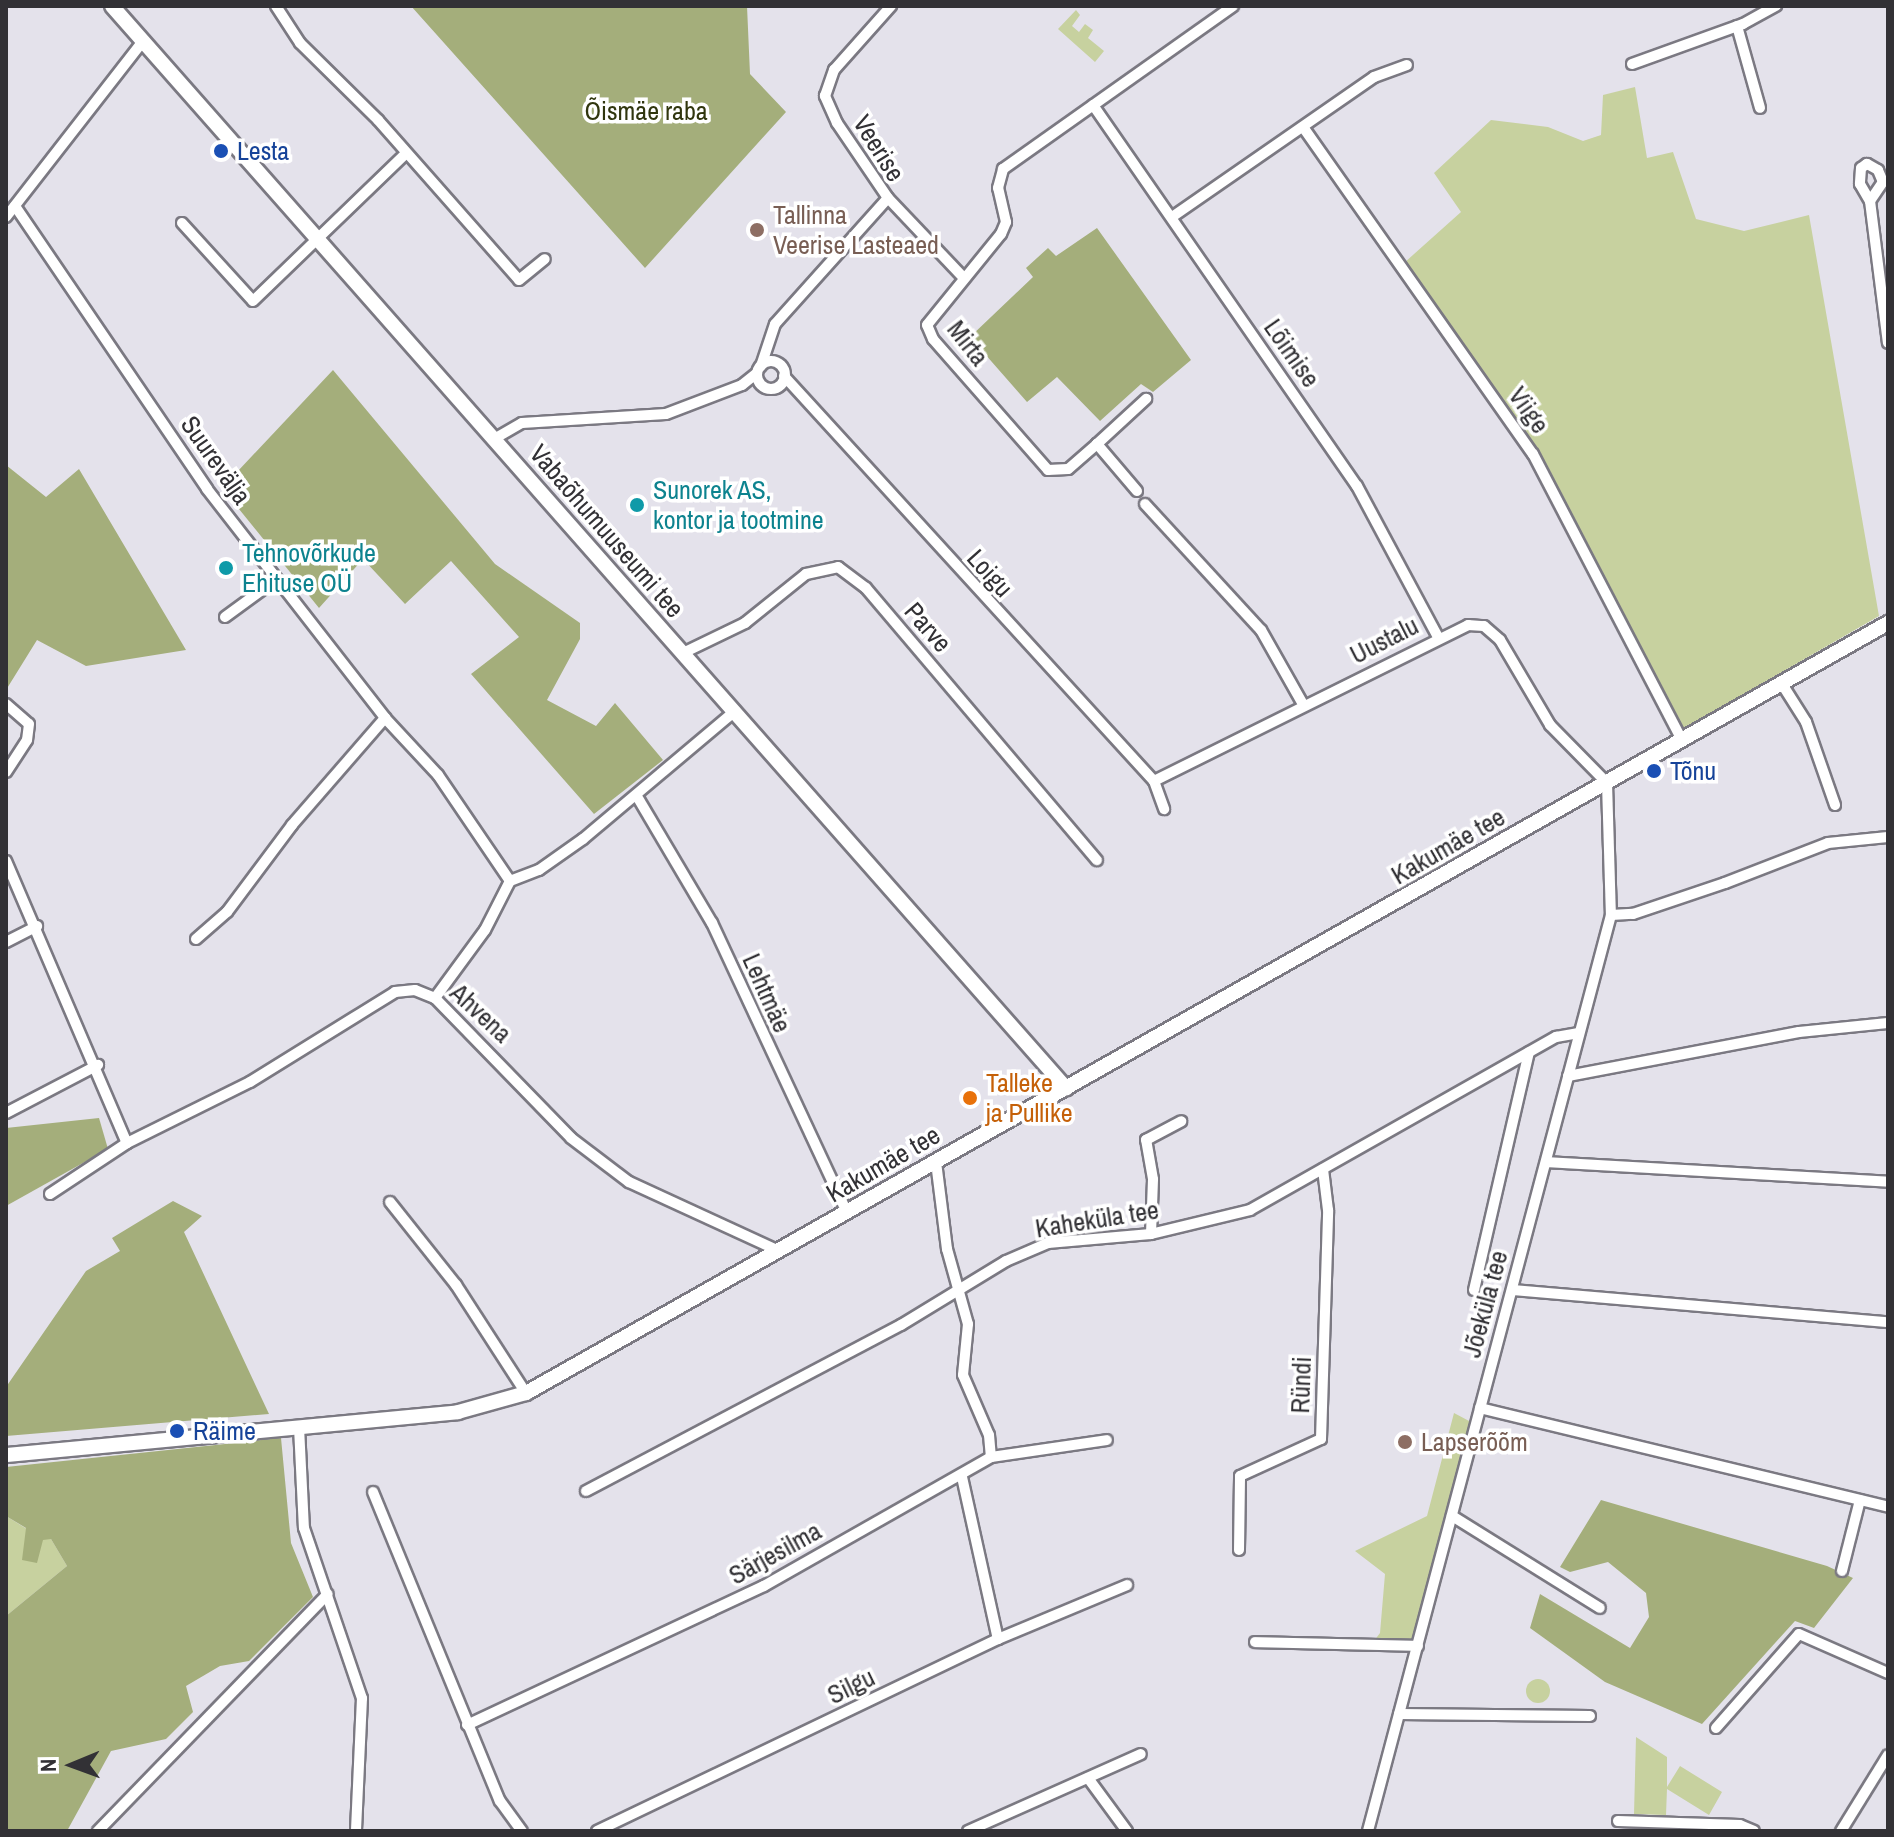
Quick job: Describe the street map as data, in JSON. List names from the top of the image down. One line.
{"streets":{"street":["Veerise","Mirta","Lõimise","Viige","Suurevälja","Vabaõhumuuseumi tee","Loigu","Parve","Uustalu","Kakumäe tee","Lehtmäe","Ahvena","Kaheküla tee","Jõeküla tee","Ründi","Särjesilma","Silgu"]},"crossings":[["Mirta","Lõimise"],["Lõimise","Uustalu"],["Viige","Kakumäe tee"],["Vabaõhumuuseumi tee","Parve"],["Vabaõhumuuseumi tee","Kakumäe tee"],["Loigu","Uustalu"],["Uustalu","Kakumäe tee"],["Uustalu","Jõeküla tee"],["Kakumäe tee","Lehtmäe"],["Kakumäe tee","Ahvena"],["Kakumäe tee","Jõeküla tee"],["Kaheküla tee","Jõeküla tee"],["Kaheküla tee","Ründi"]],"parks":["Õismäe raba"],"places":["Lesta","Tallinna Veerise Lasteaed","Sunorek AS, kontor ja tootmine","Tehnovõrkude Ehituse OÜ","Tõnu","Talleke ja Pullike","Räime","Lapserõõm"],"north":"left"}
